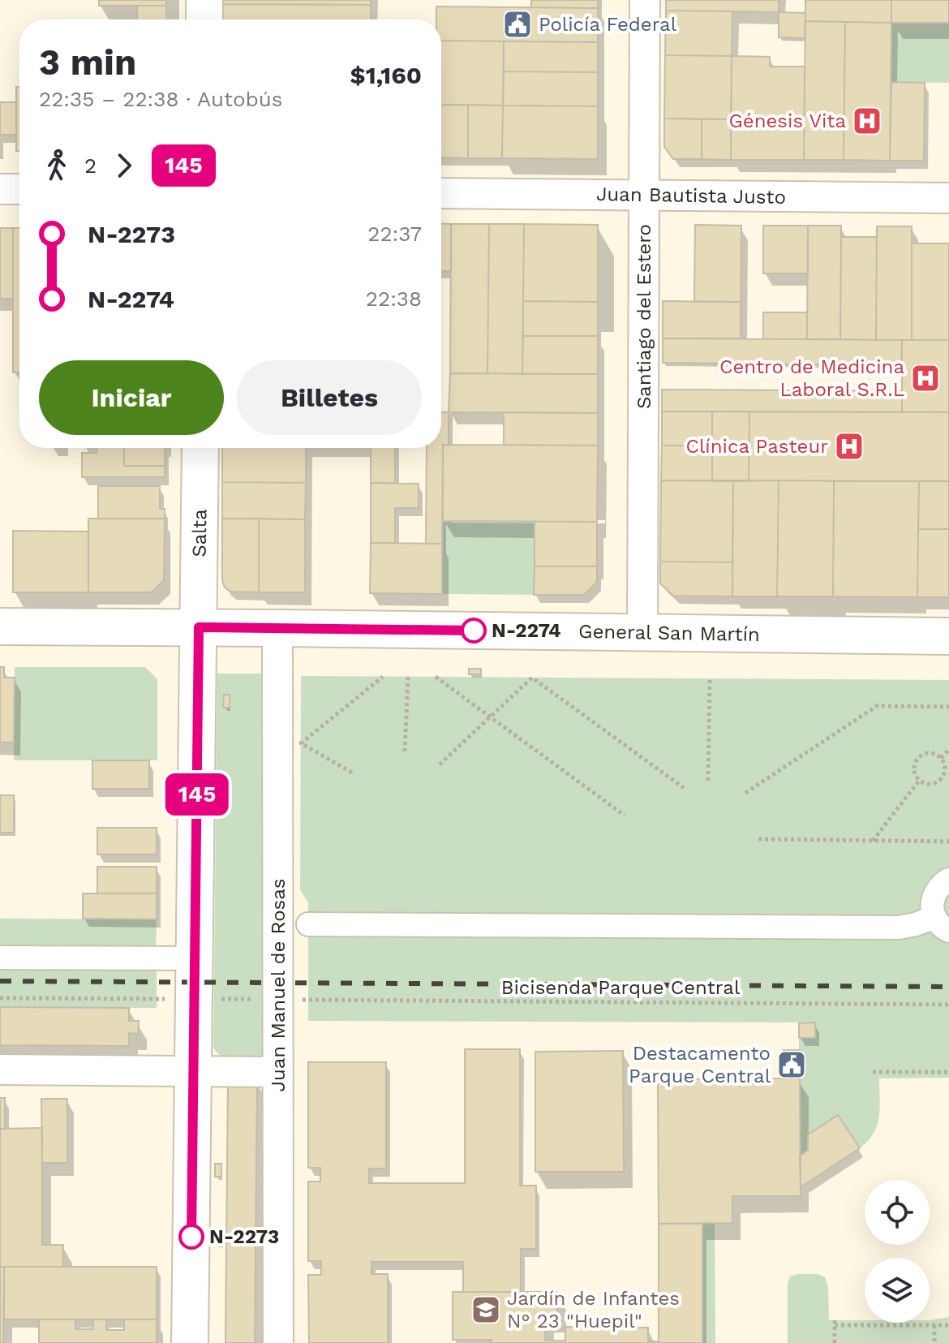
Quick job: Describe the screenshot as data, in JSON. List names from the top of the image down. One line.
{"streets":{"main road":["Salta","General San Martín"],"street":["Juan Bautista Justo","Santiago del Estero","Juan Manuel de Rosas"],"path":["Bicisenda Parque Central"]},"crossings":[["Juan Bautista Justo","Santiago del Estero"],["Santiago del Estero","General San Martín"],["Salta","General San Martín"],["General San Martín","Juan Manuel de Rosas"]],"places":{"public building":["Policía Federal","Destacamento Parque Central"],"hospital":["Génesis Vita","Centro de Medicina Laboral S.R.L","Clínica Pasteur"],"other":["N-2274","N-2273"],"school or university":["Jardín de Infantes N° 23 \"Huepil\""]},"lines":["bus line 145"],"page":{"on_map":"145","heading":["3 min","22:35 – 22:38 · Autobús","$1,160"],"legs":["2","145"],"list":[{"name":"N-2273","value":"22:37"},{"name":"N-2274","value":"22:38"}],"buttons":["Iniciar","Billetes"]}}
